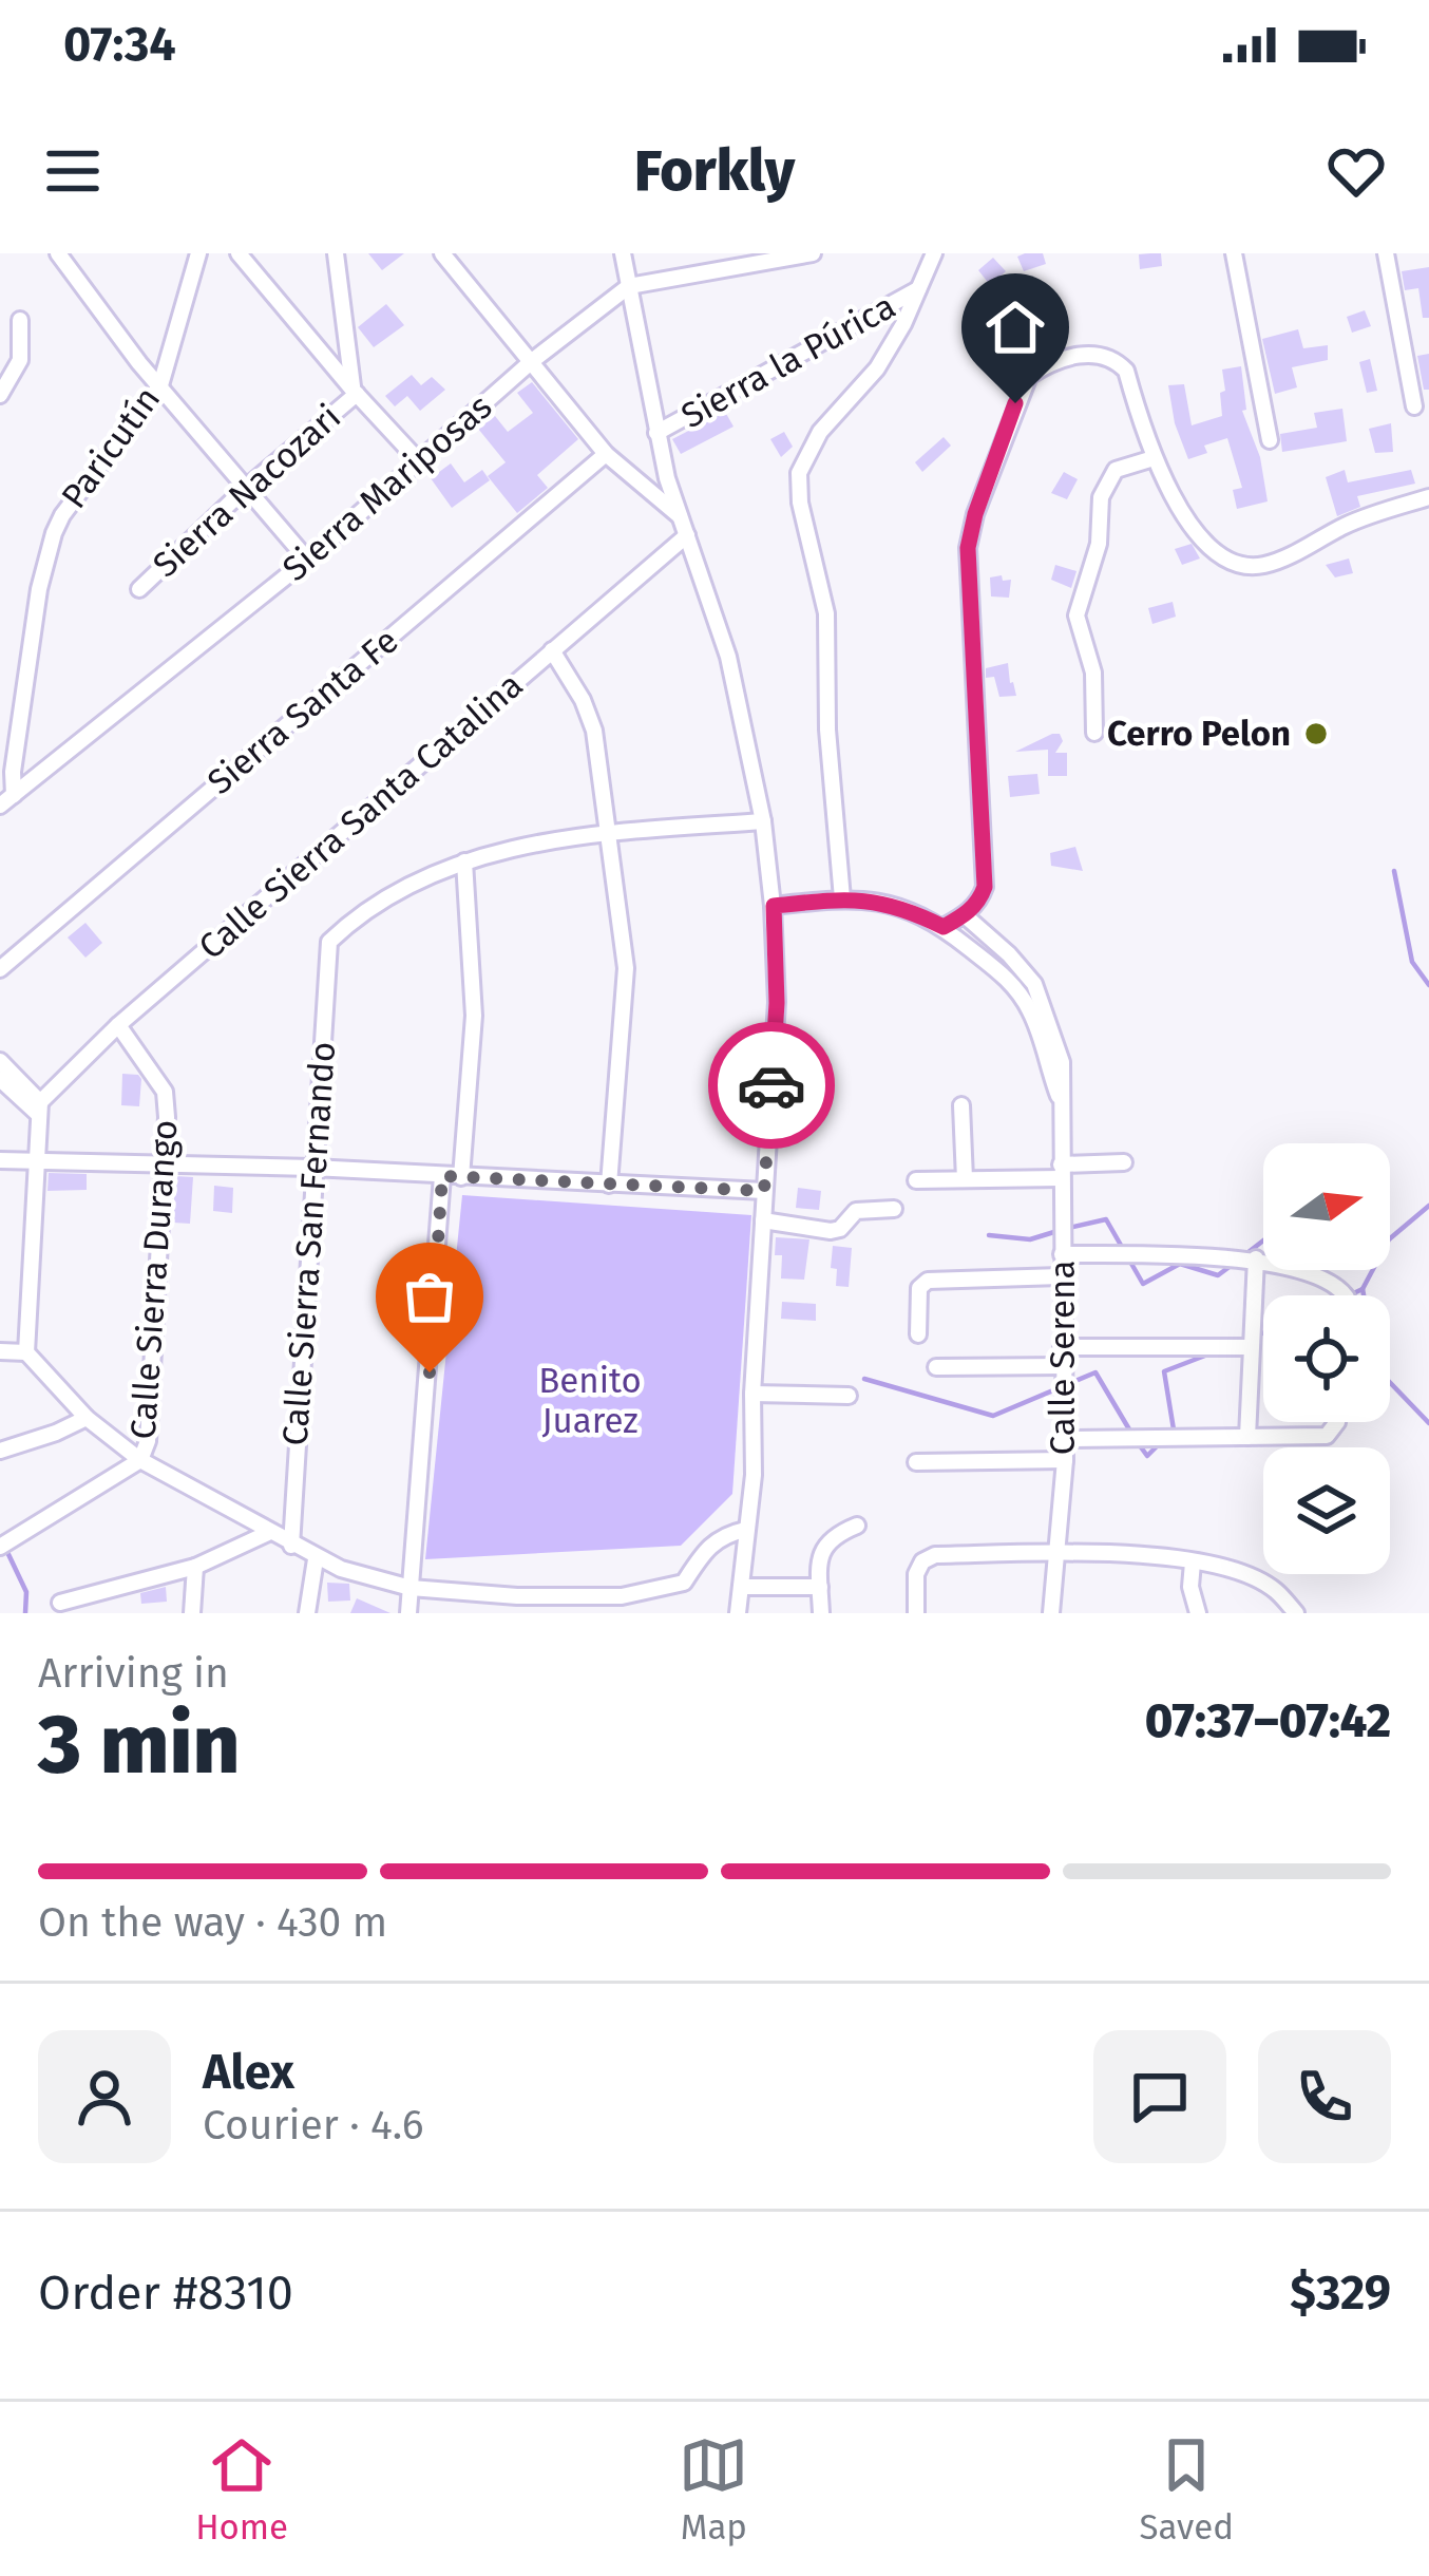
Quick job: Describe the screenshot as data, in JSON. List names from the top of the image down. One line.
{"streets":{"street":["Sierra la Púrica","Paricutín","Sierra Mariposas","Sierra Nacozari","Sierra Santa Fe","Calle Sierra Santa Catalina","Calle Sierra San Fernando","Calle Sierra Durango","Calle Serena"]},"crossings":[["Paricutín","Sierra Mariposas"],["Calle Sierra Santa Catalina","Calle Sierra Durango"]],"parks":["Benito Juarez"],"places":["Cerro Pelon"],"north":"right","page":{"status":"07:34","header":"Forkly","heading":["3 min","Arriving in","07:37–07:42"],"panel":["Alex","Courier · 4.6","Order #8310","$329"],"bar":"On the way · 430 m","tabs":["Home","Map","Saved"]}}
